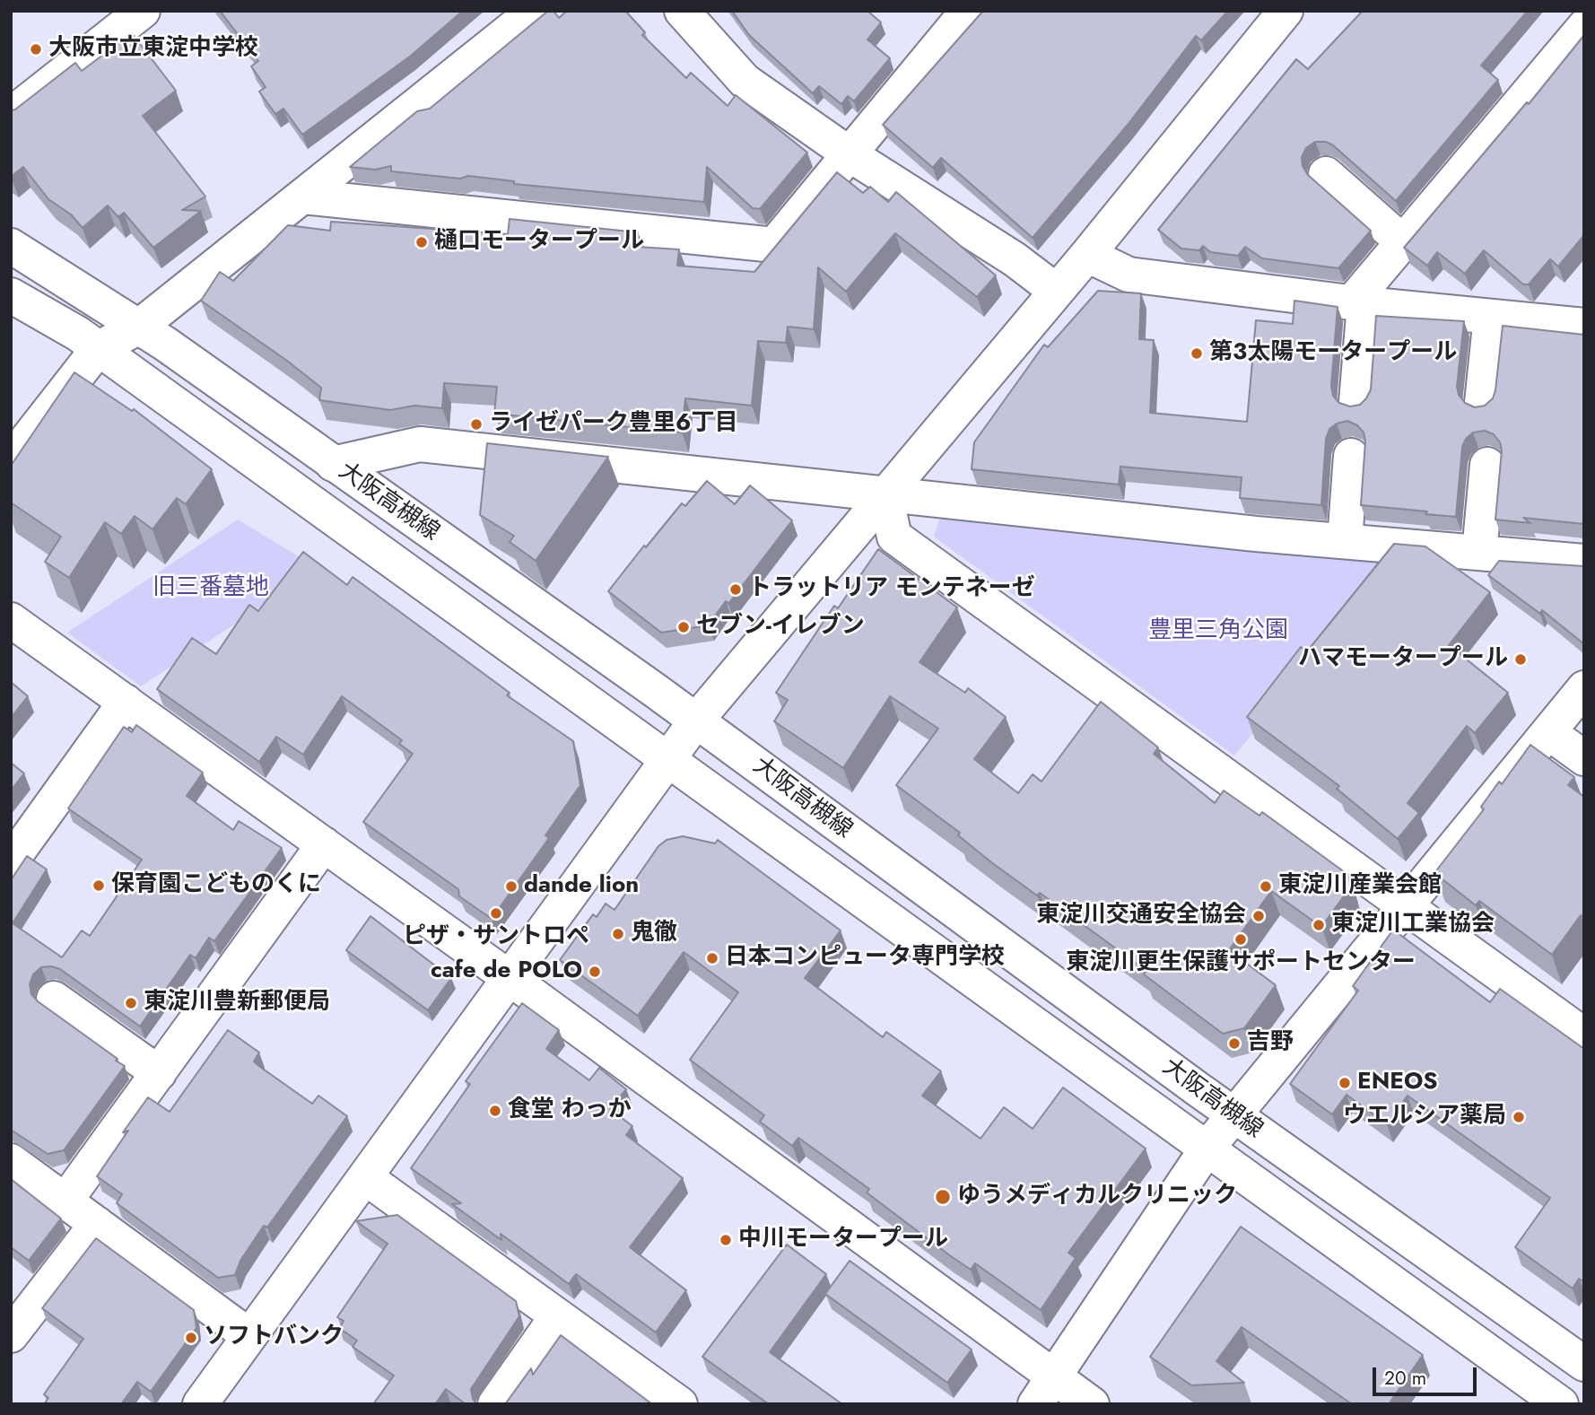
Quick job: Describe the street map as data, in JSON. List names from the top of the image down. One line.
{"streets":{"street":["大阪高槻線"]},"parks":["旧三番墓地","豊里三角公園"],"places":["大阪市立東淀中学校","樋口モータープール","第3太陽モータープール","ライゼパーク豊里6丁目","トラットリア モンテネーゼ","セブン-イレブン","ハマモータープール","保育園こどものくに","dande lion","東淀川産業会館","ピザ・サントロペ","東淀川交通安全協会","東淀川工業協会","鬼徹","東淀川更生保護サポートセンター","日本コンピュータ専門学校","cafe de POLO","東淀川豊新郵便局","吉野","ENEOS","食堂 わっか","ウエルシア薬局","ゆうメディカルクリニック","中川モータープール","ソフトバンク"],"scale_bar":"20 m"}
